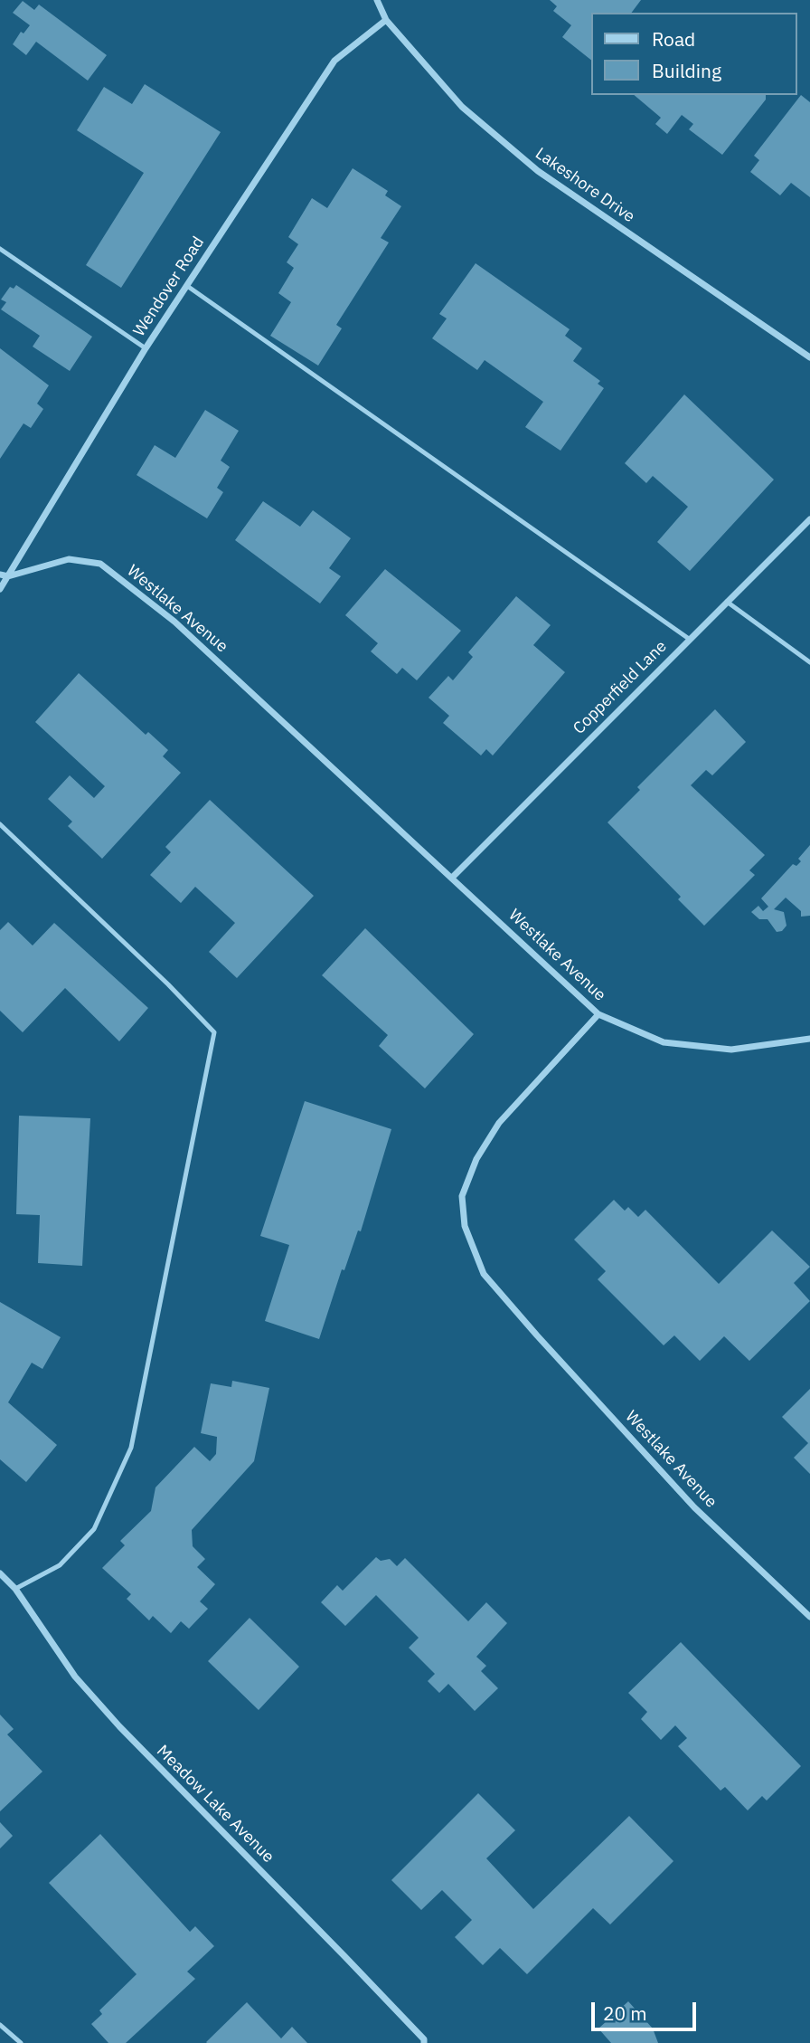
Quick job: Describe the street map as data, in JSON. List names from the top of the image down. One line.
{"streets":{"street":["Lakeshore Drive","Wendover Road","Westlake Avenue","Copperfield Lane","Meadow Lake Avenue"]},"crossings":[["Lakeshore Drive","Wendover Road"],["Wendover Road","Westlake Avenue"],["Westlake Avenue","Copperfield Lane"]],"legend":["Road","Building"],"scale_bar":"20 m"}
